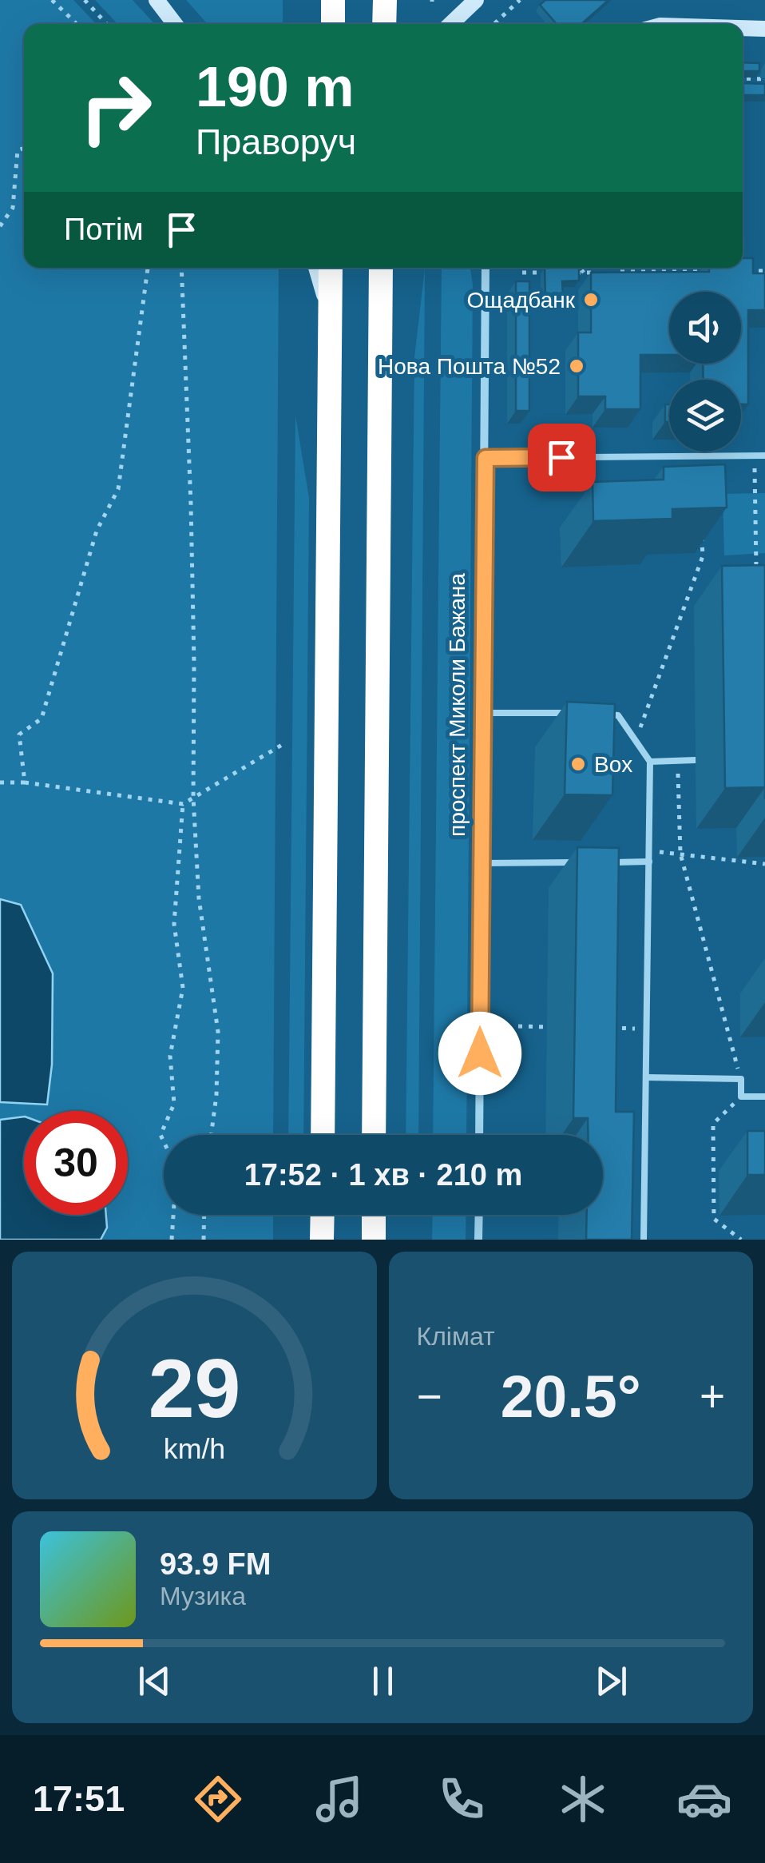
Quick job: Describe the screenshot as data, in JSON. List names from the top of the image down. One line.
{"streets":{"street":["проспект Миколи Бажана"]},"places":["Ощадбанк","Нова Пошта №52","Box"],"page":{"turn":["190 m","Праворуч"],"then":"Потім","limit":"30","trip":"17:52 · 1 хв · 210 m","tile":"Клімат","heat":["−","20.5°","+"],"song":["93.9 FM","Музика"],"tabs":"17:51","gauge":["29","km/h"]}}
